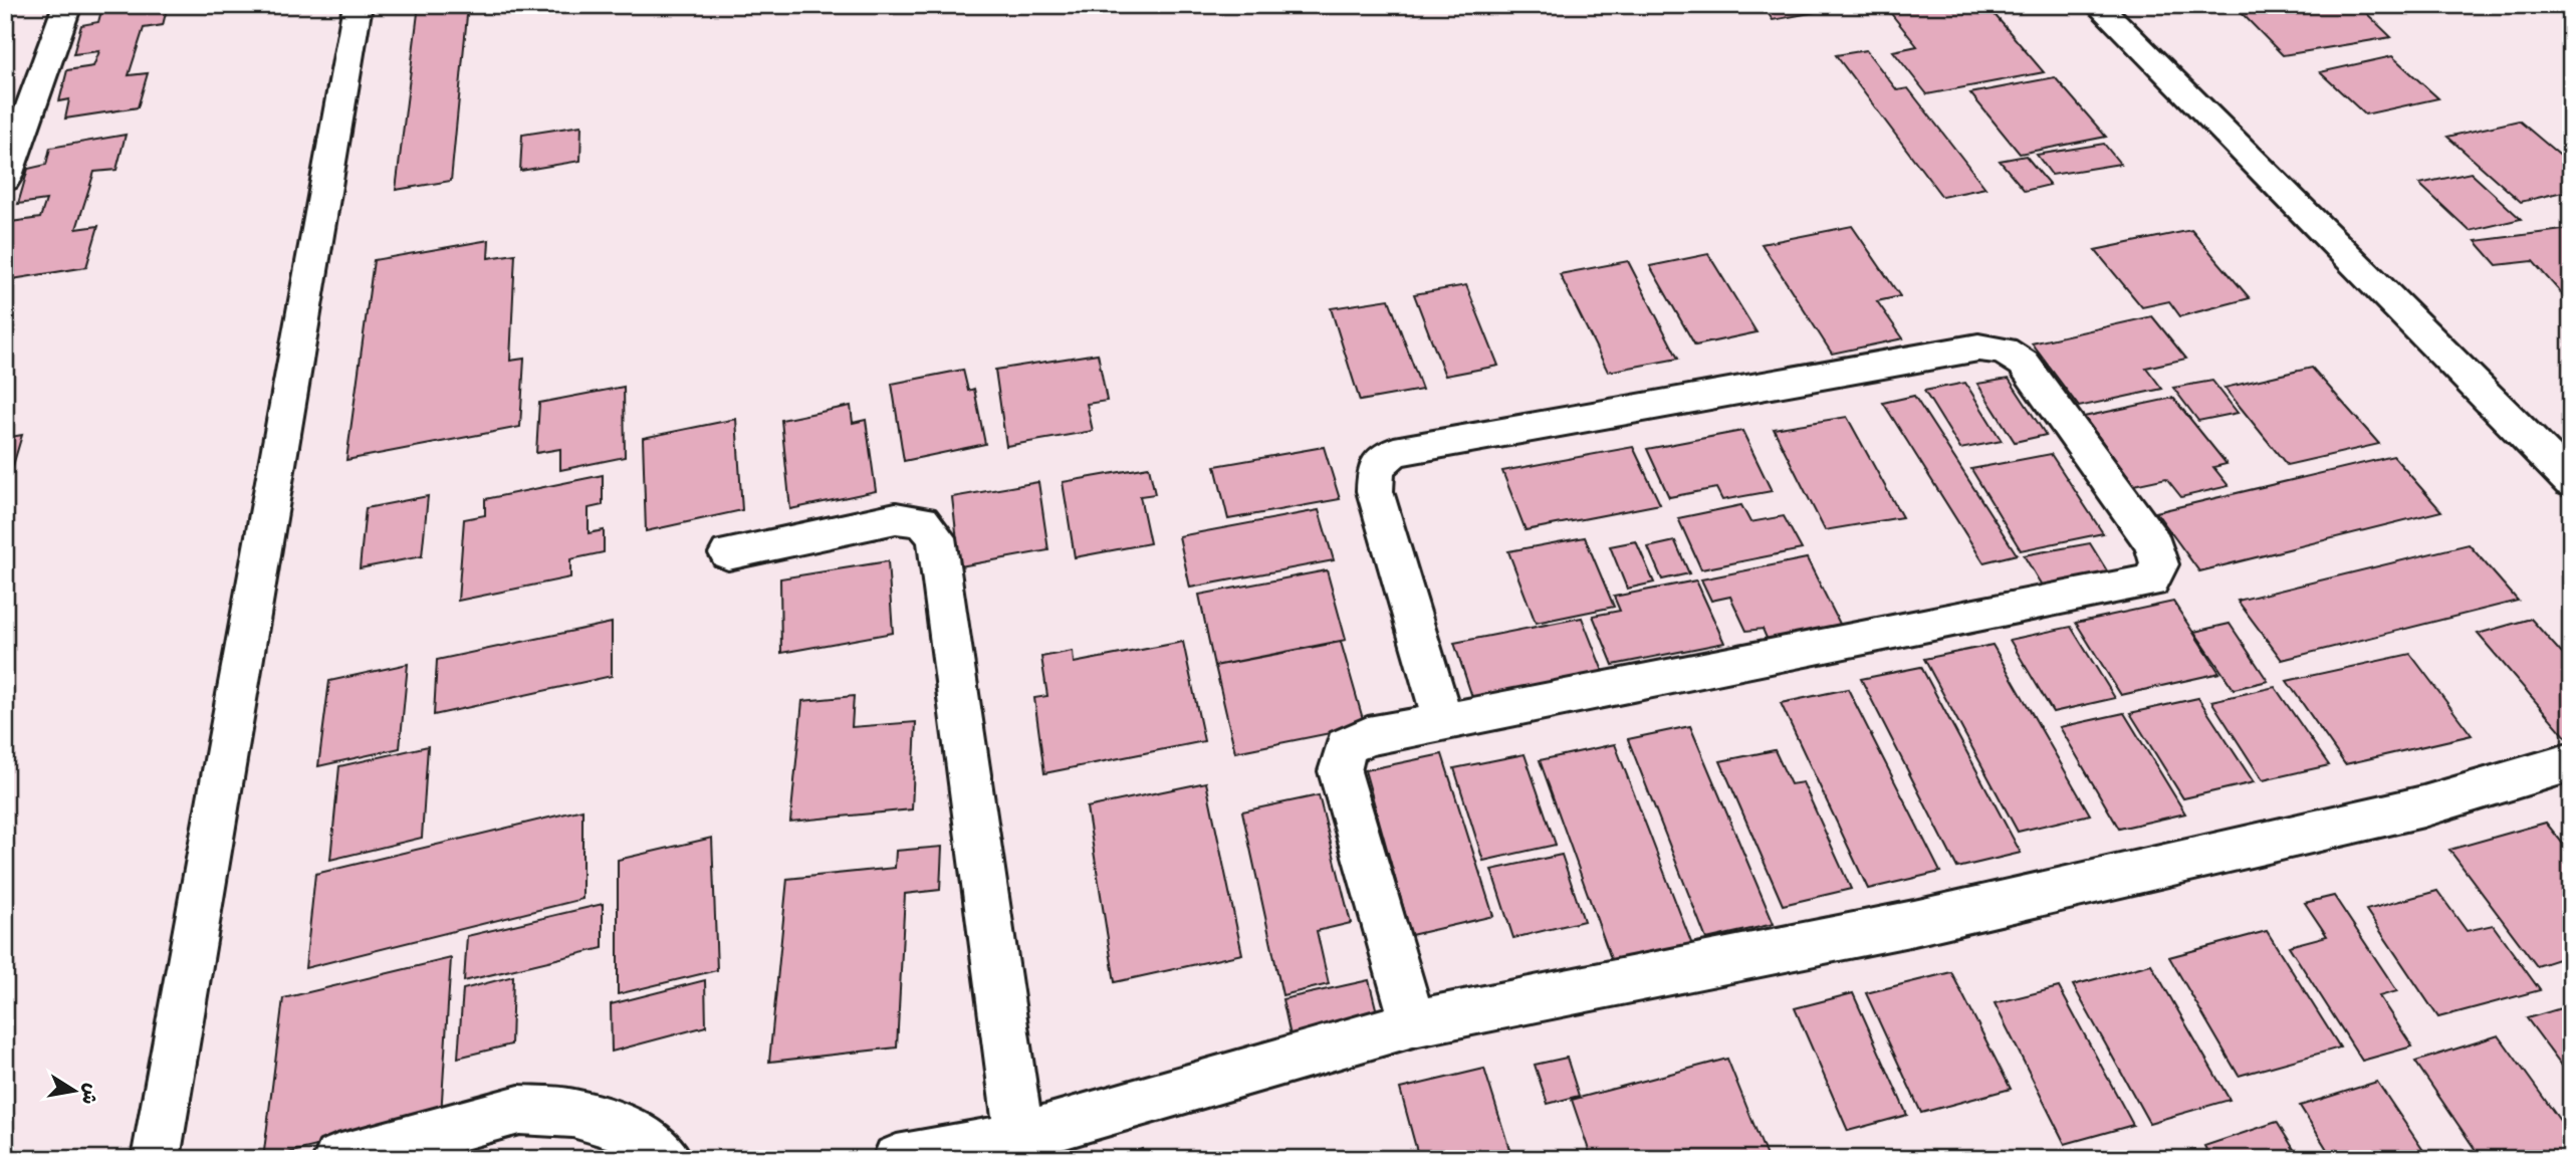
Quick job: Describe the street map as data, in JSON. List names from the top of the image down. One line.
{"north":"right"}
